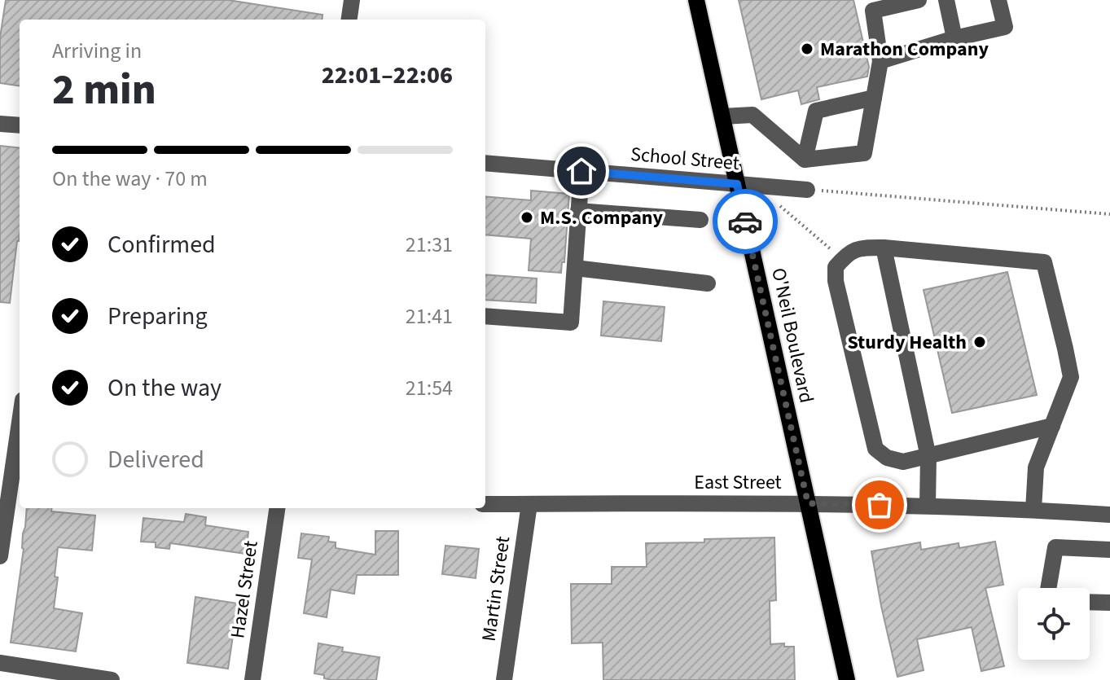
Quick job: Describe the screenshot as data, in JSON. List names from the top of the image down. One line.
{"streets":{"main road":["O'Neil Boulevard"],"street":["School Street","East Street","Martin Street","Hazel Street"]},"crossings":[["School Street","O'Neil Boulevard"],["O'Neil Boulevard","East Street"],["East Street","Martin Street"]],"places":["Marathon Company","M.S. Company","Sturdy Health"],"page":{"heading":["2 min","Arriving in","22:01–22:06"],"bar":"On the way · 70 m","list":[["Confirmed","21:31"],["Preparing","21:41"],["On the way","21:54"],"Delivered"]}}
